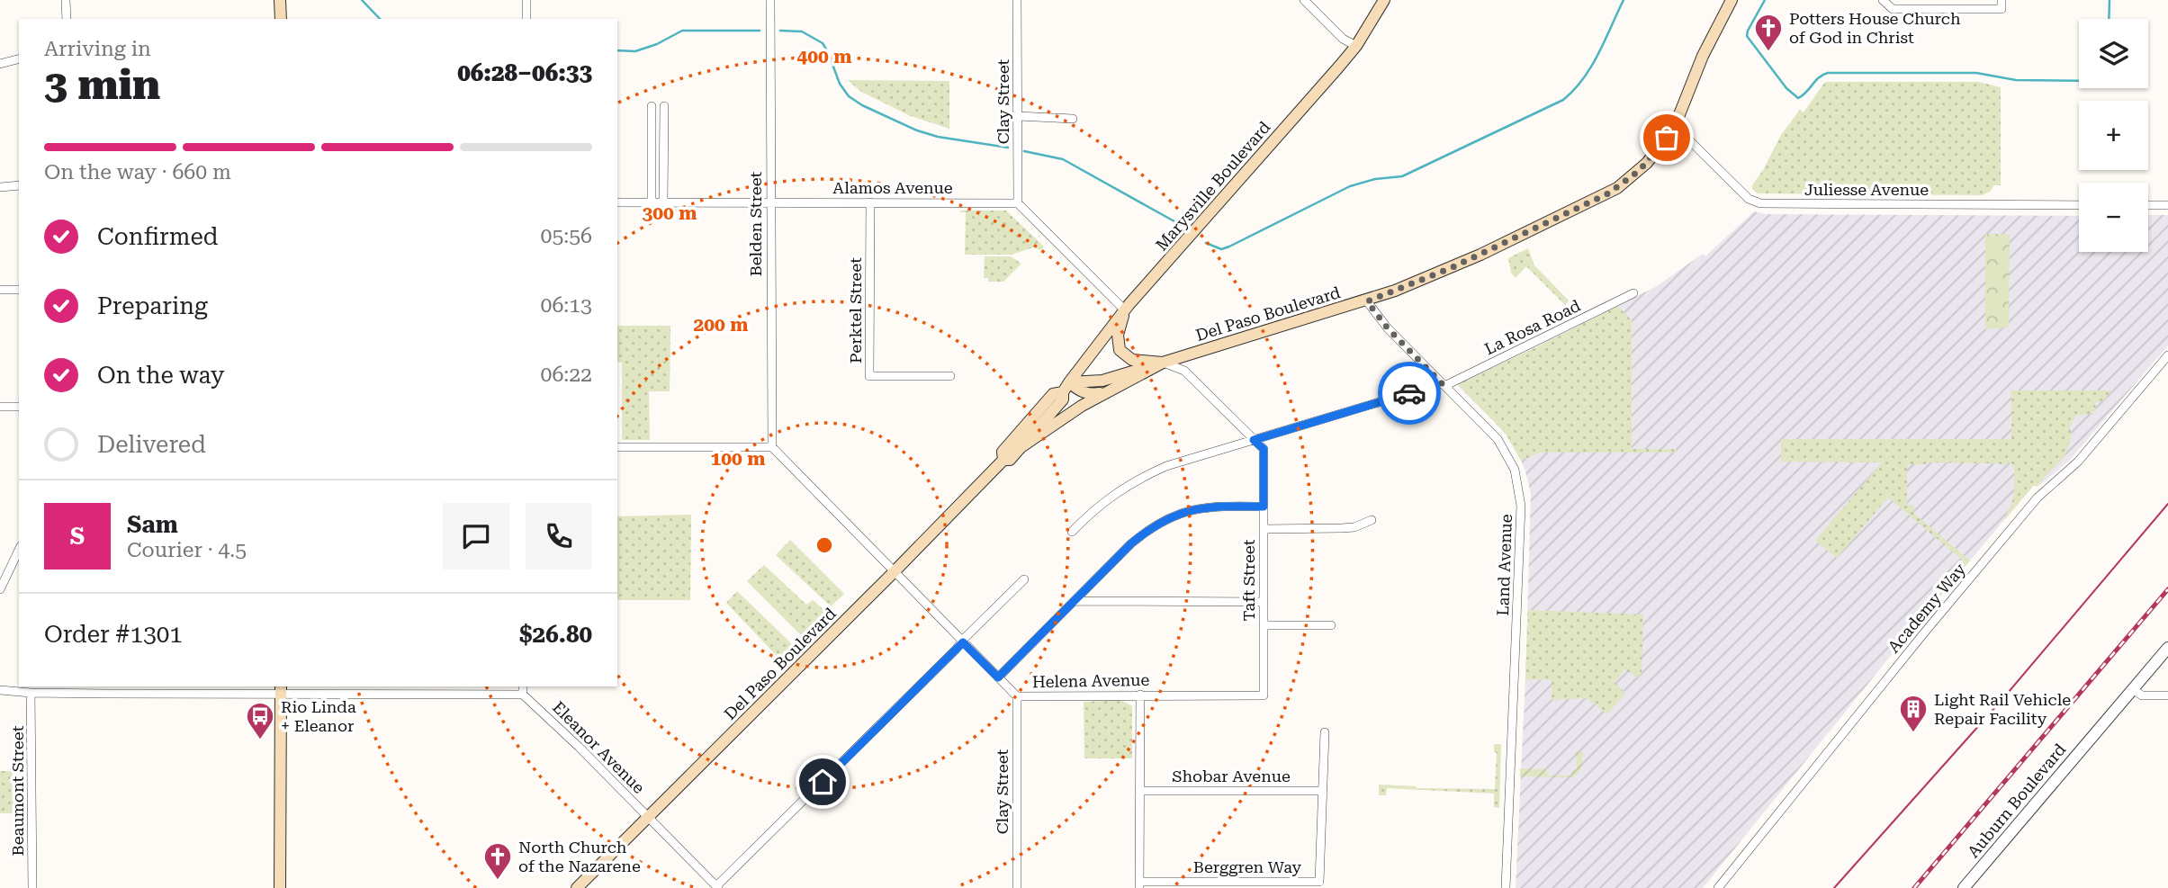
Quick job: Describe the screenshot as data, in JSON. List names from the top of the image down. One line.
{"streets":{"main road":["Marysville Boulevard","Del Paso Boulevard"],"street":["Clay Street","Alamos Avenue","Juliesse Avenue","Belden Street","Perktel Street","La Rosa Road","Land Avenue","Taft Street","Academy Way","Helena Avenue","Eleanor Avenue","Shobar Avenue","Beaumont Street","Auburn Boulevard","Berggren Way"]},"crossings":[["Clay Street","Alamos Avenue"],["Clay Street","Helena Avenue"],["Marysville Boulevard","Del Paso Boulevard"],["Alamos Avenue","Belden Street"],["Alamos Avenue","Perktel Street"],["Juliesse Avenue","Del Paso Boulevard"],["Belden Street","Helena Avenue"],["Del Paso Boulevard","Land Avenue"],["Del Paso Boulevard","Taft Street"],["Del Paso Boulevard","Helena Avenue"],["Del Paso Boulevard","Eleanor Avenue"],["La Rosa Road","Land Avenue"],["La Rosa Road","Taft Street"],["Taft Street","Helena Avenue"],["Shobar Avenue","Berggren Way"]],"places":{"church":["Potters House Church of God in Christ","North Church of the Nazarene"],"building":["Light Rail Vehicle Repair Facility"],"bus stop":["Rio Linda + Eleanor"]},"page":{"map_buttons":["+","−"],"heading":["3 min","Arriving in","06:28–06:33"],"panel":["Sam","Courier · 4.5","Order #1301","$26.80"],"bar":"On the way · 660 m","list":[["Confirmed","05:56"],["Preparing","06:13"],["On the way","06:22"],"Delivered"],"round":"S"},"rings":["400 m","300 m","200 m","100 m"]}
